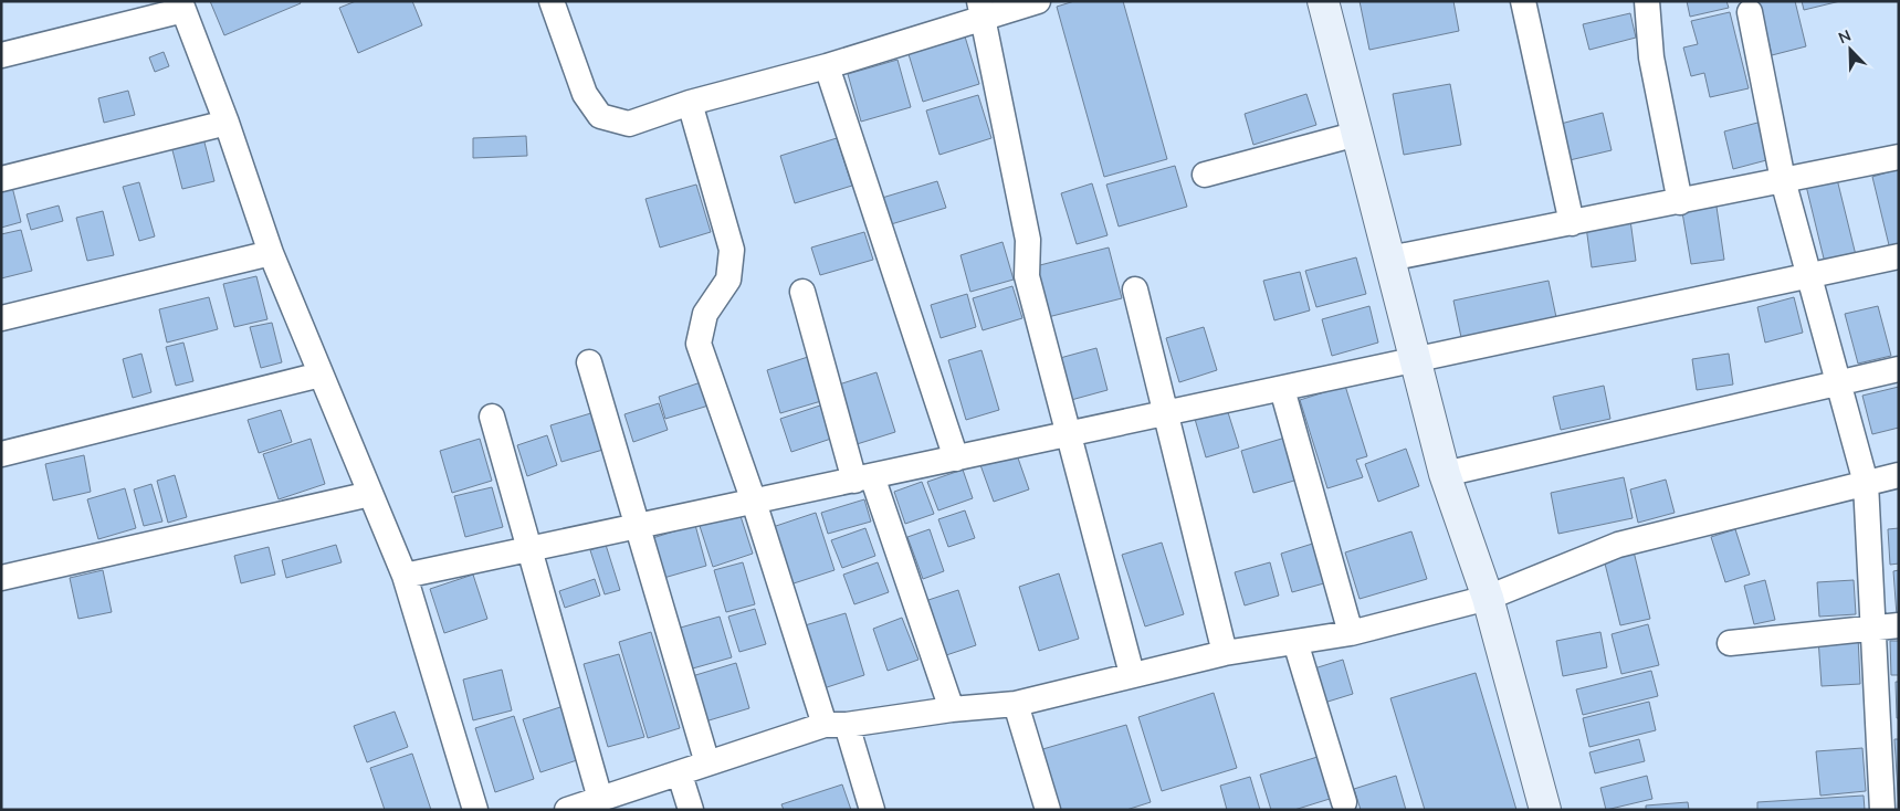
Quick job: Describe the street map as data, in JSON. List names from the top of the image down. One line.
{"north":"top left"}
